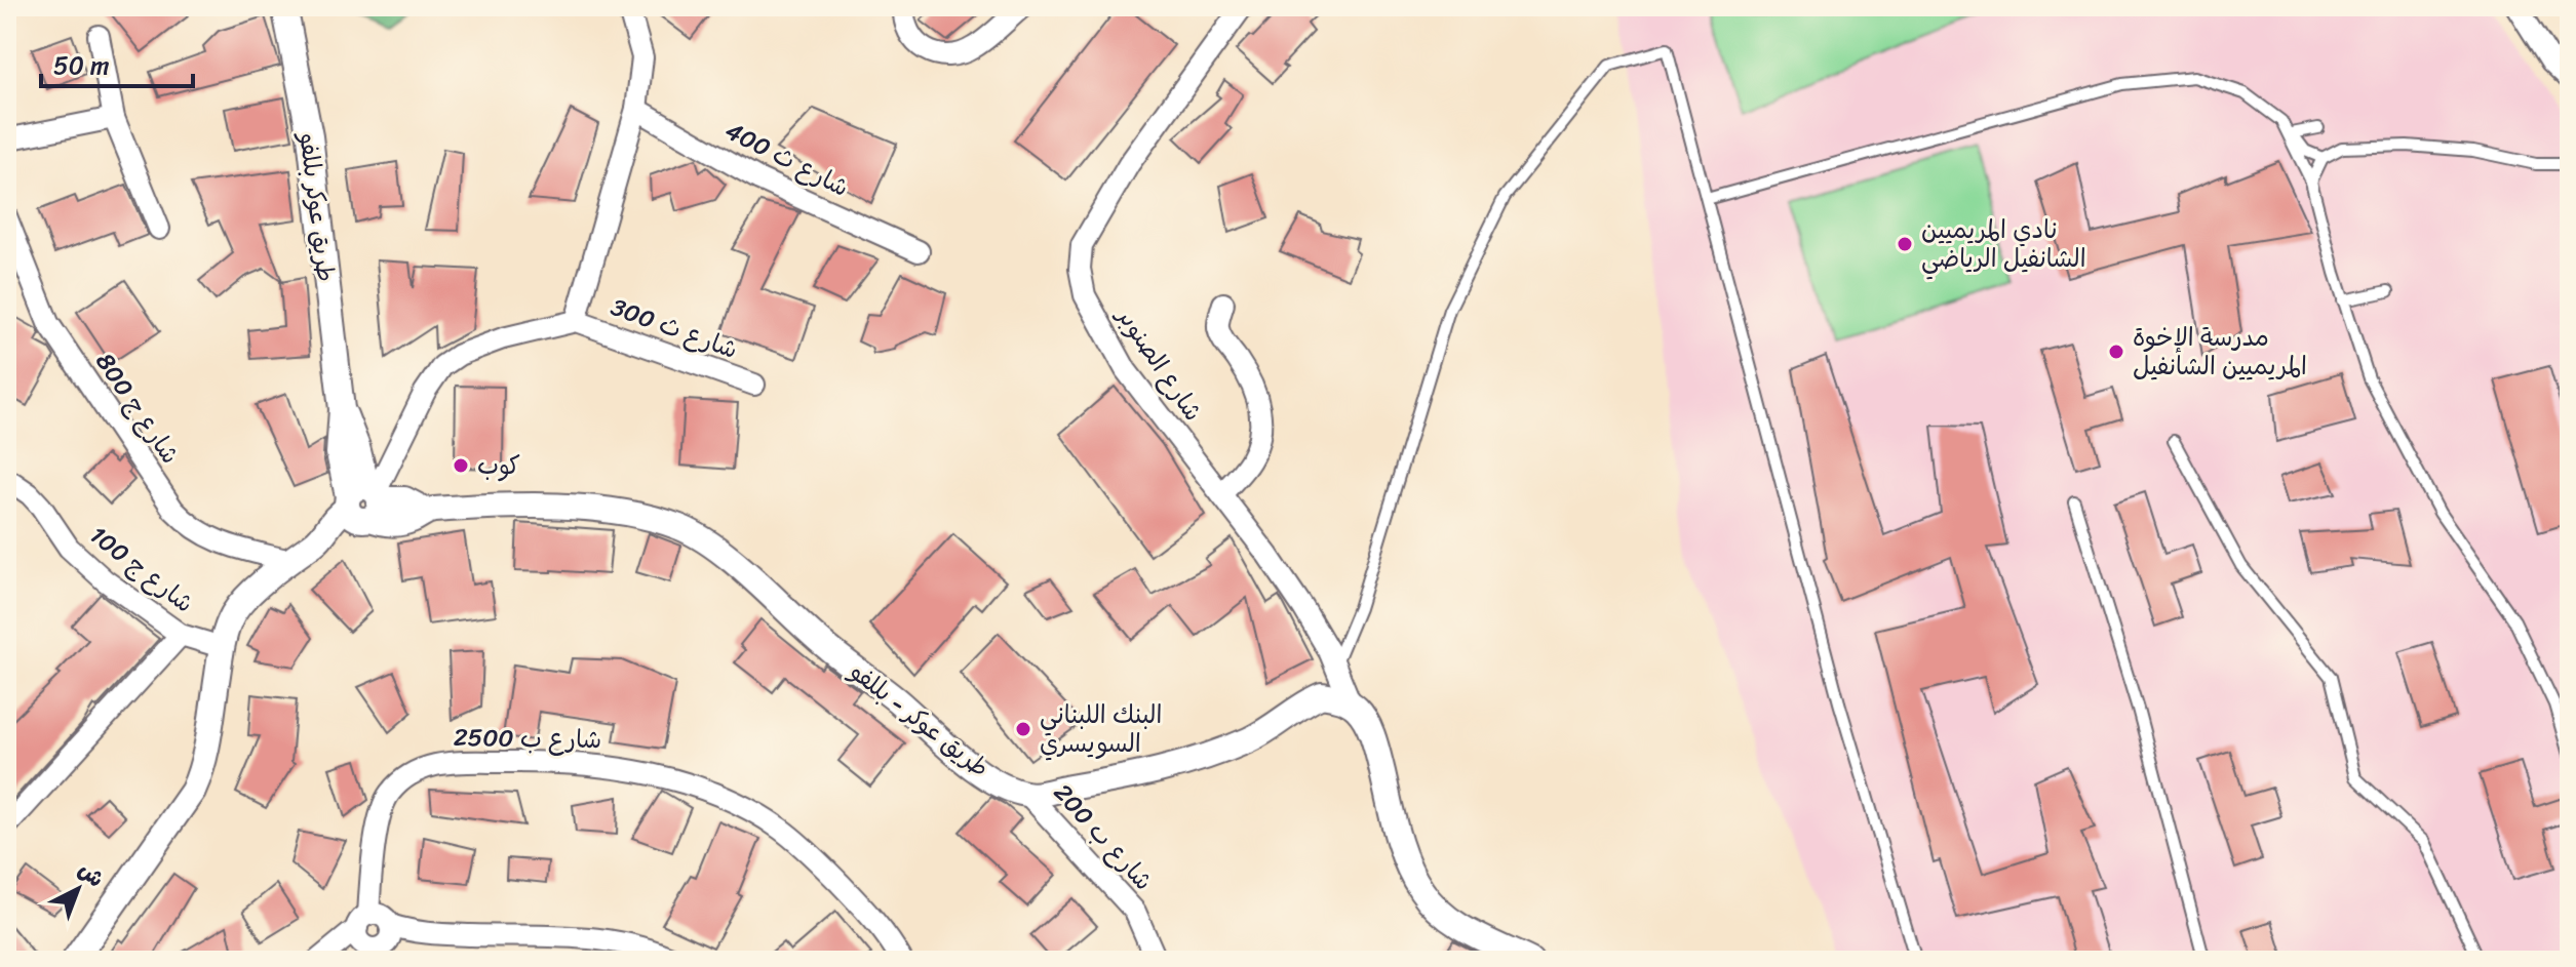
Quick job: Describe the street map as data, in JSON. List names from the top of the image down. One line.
{"streets":{"street":["شارع ث 400","طريق عوكر بللفو","شارع ث 300","شارع الصنوبر","شارع ج 800","شارع ج 100","طريق عوكر - بللفو","شارع ب 2500","شارع ب 200"]},"crossings":[["طريق عوكر بللفو","طريق عوكر - بللفو"],["طريق عوكر - بللفو","شارع ب 200"]],"places":["نادي المريميين الشانفيل الرياضي","مدرسة الإخوة المريميين الشانفيل","كوب","البنك اللبناني السويسري"],"scale_bar":"50 m","north":"top right"}
